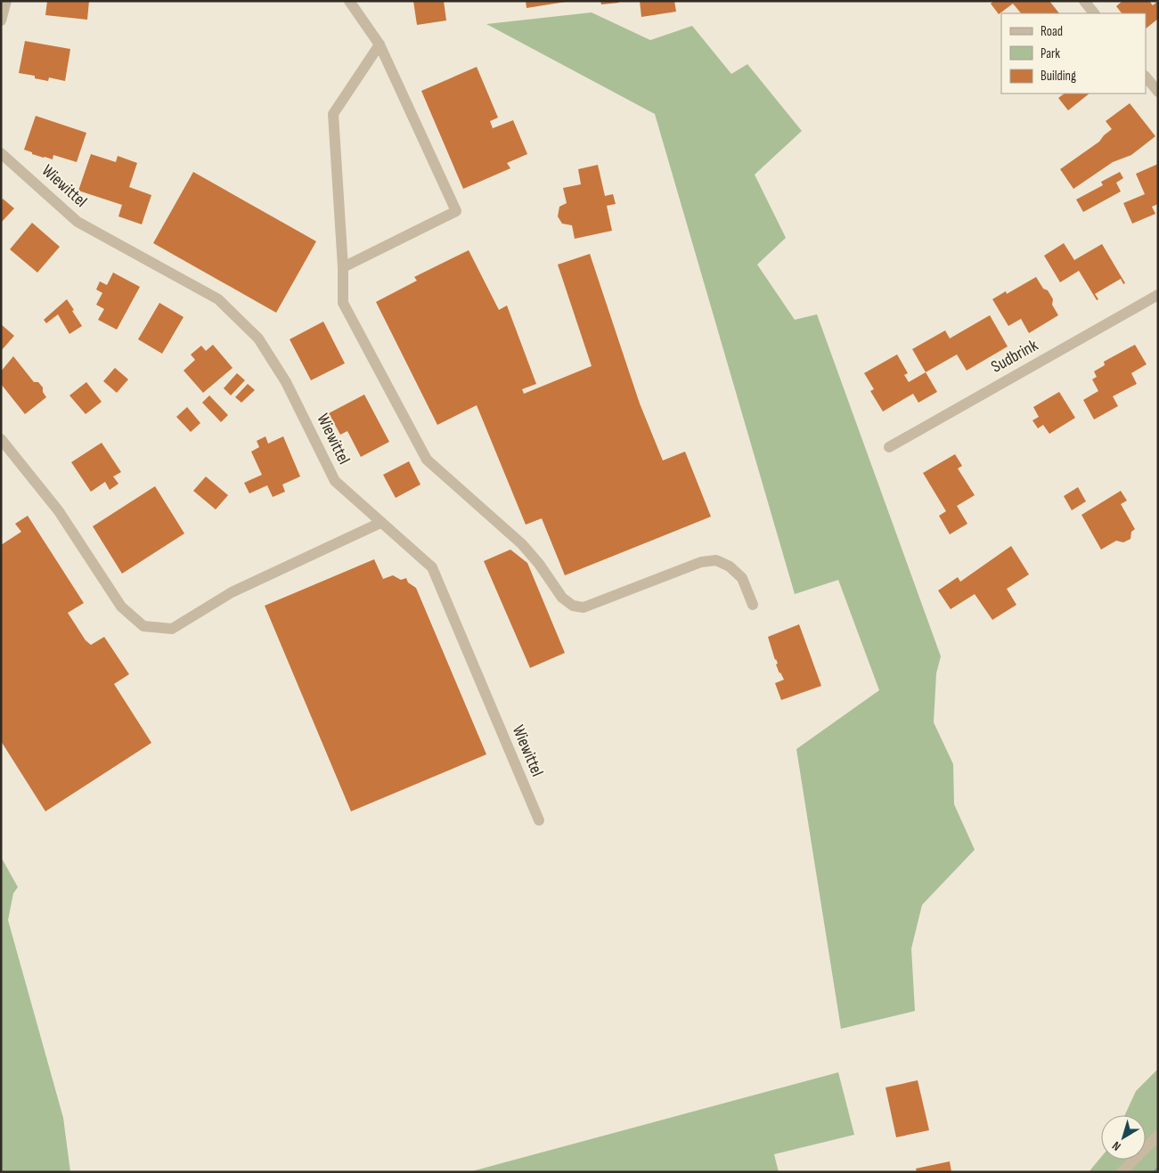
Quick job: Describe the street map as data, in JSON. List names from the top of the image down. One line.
{"streets":{"street":["Wiewittel","Sudbrink"]},"legend":["Road","Park","Building"],"north":"bottom left"}
